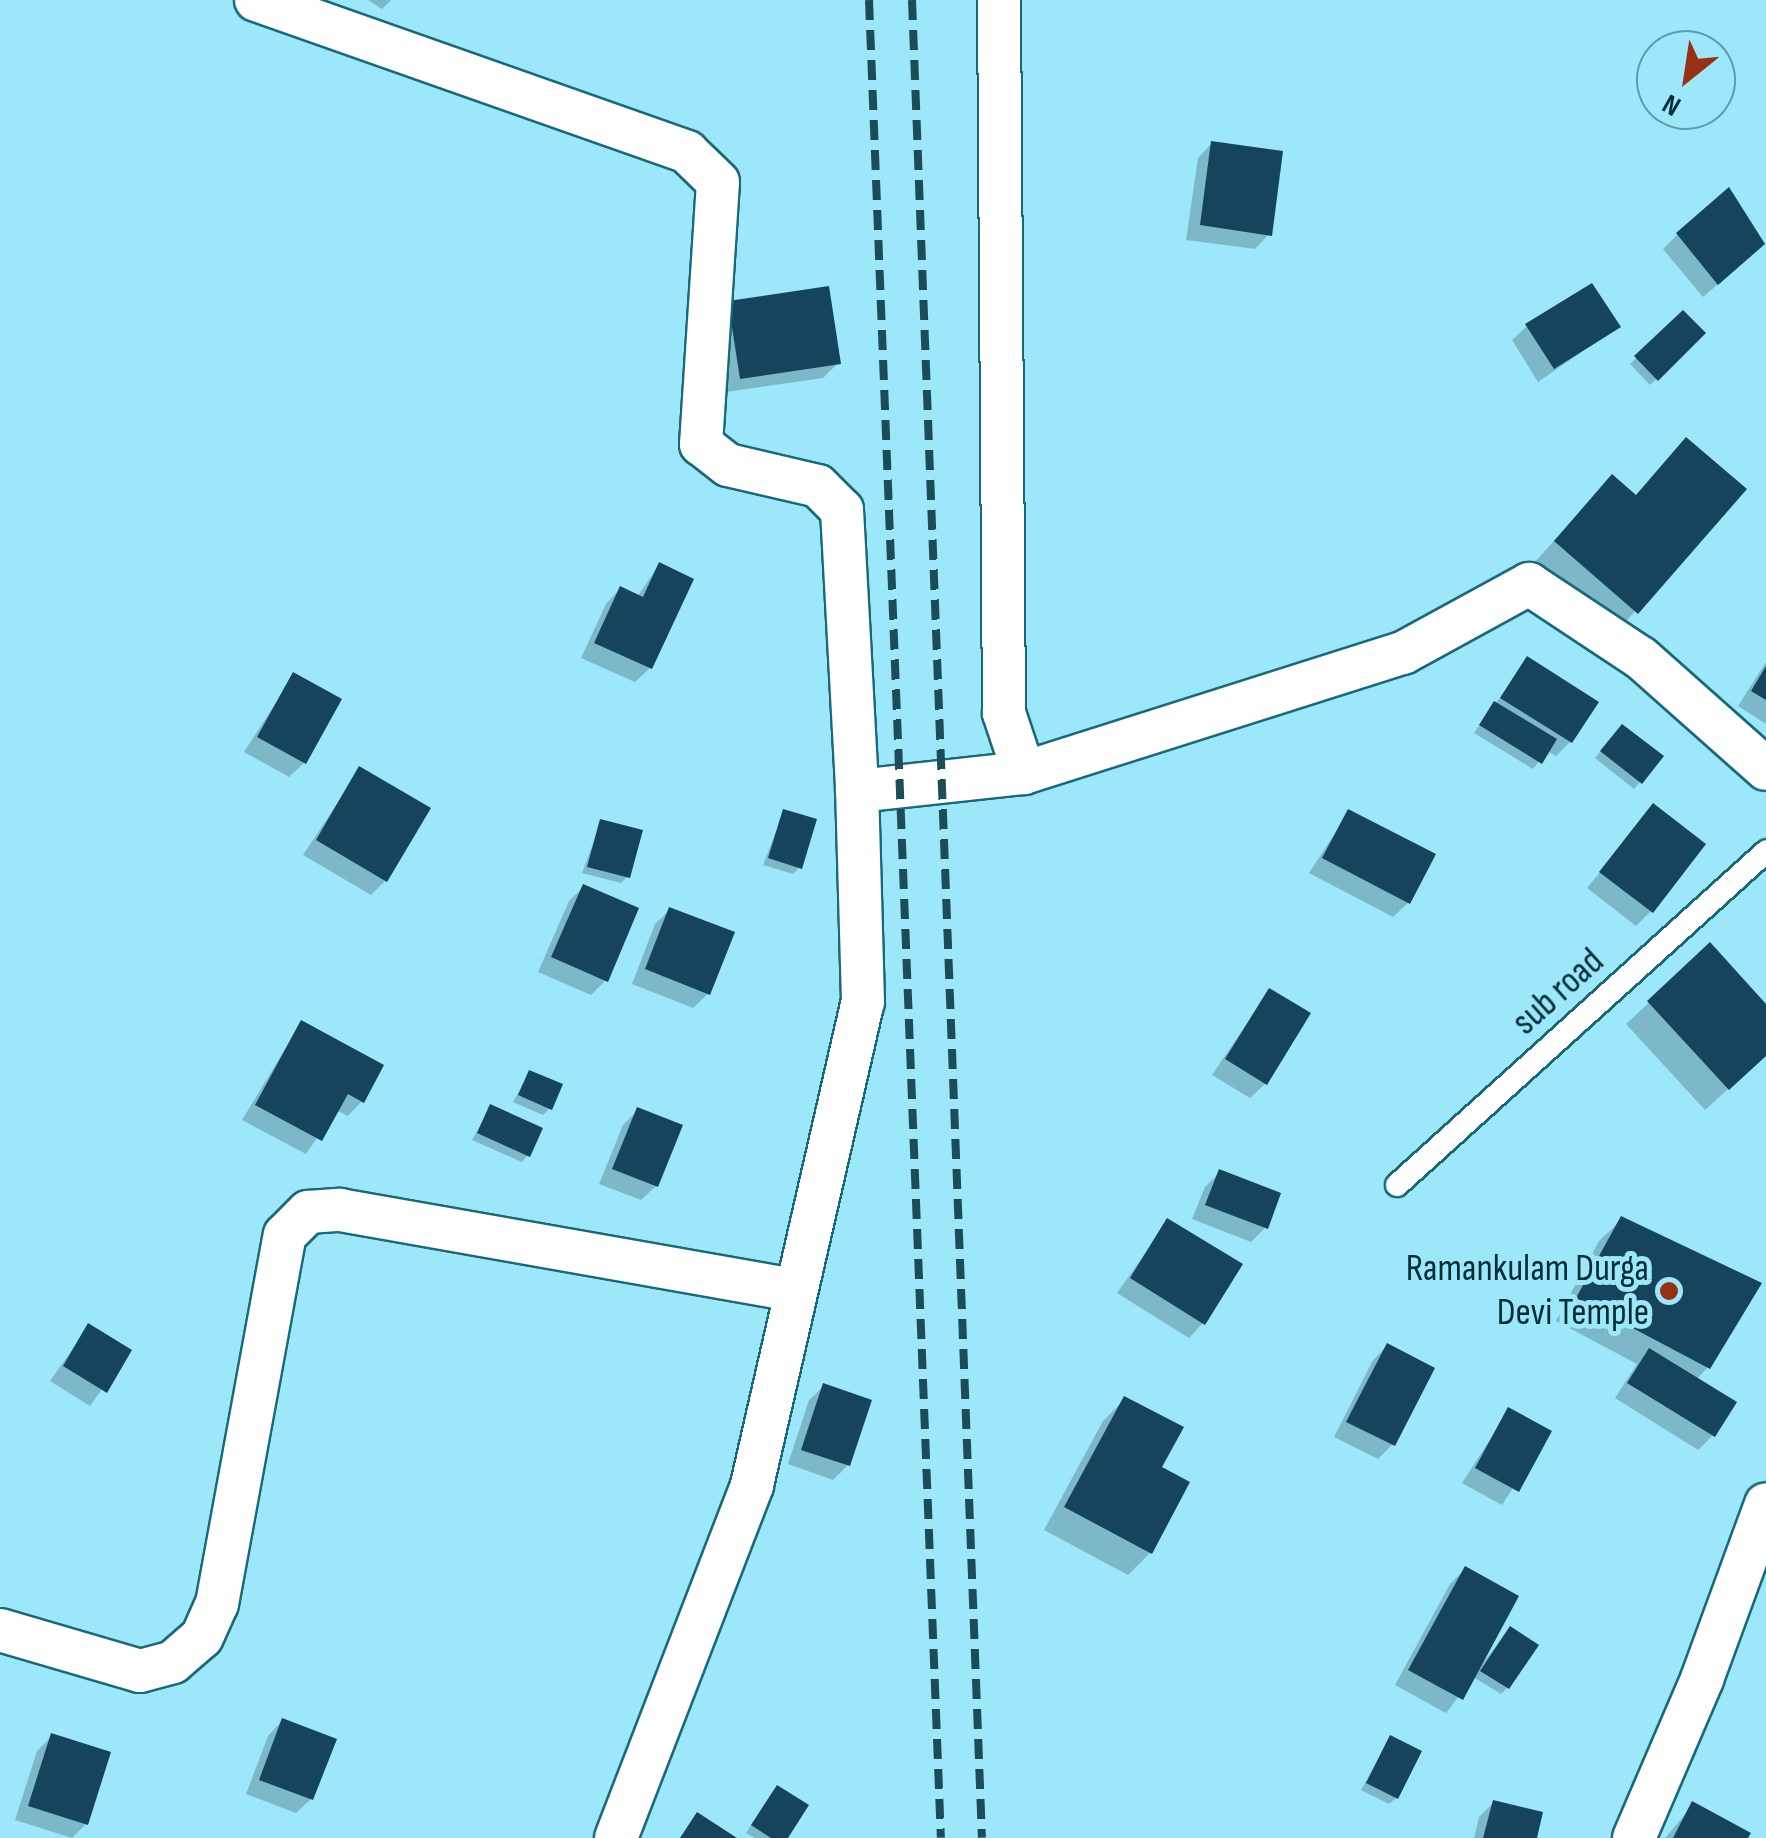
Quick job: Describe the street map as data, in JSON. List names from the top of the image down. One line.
{"streets":{"lane":["sub road"]},"places":["Ramankulam Durga Devi Temple"],"north":"bottom left"}
